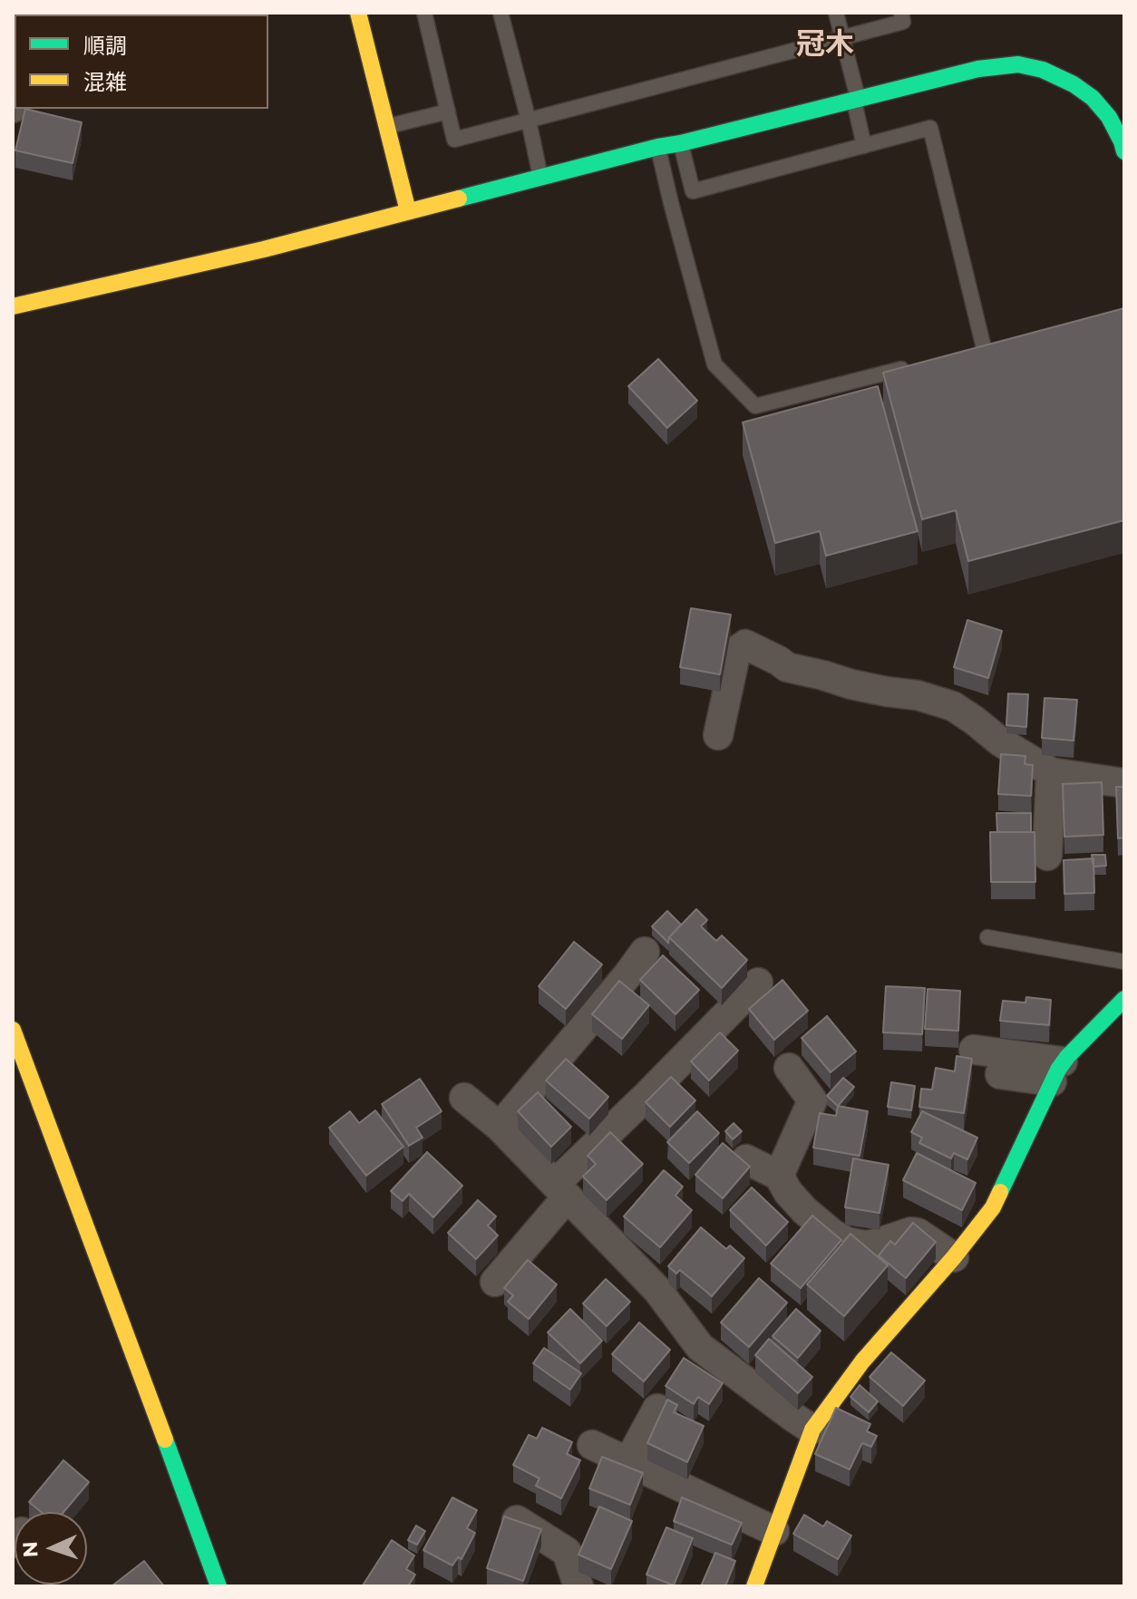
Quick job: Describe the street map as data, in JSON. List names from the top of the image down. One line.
{"districts":["冠木"],"legend":["順調","混雑"],"north":"left"}
